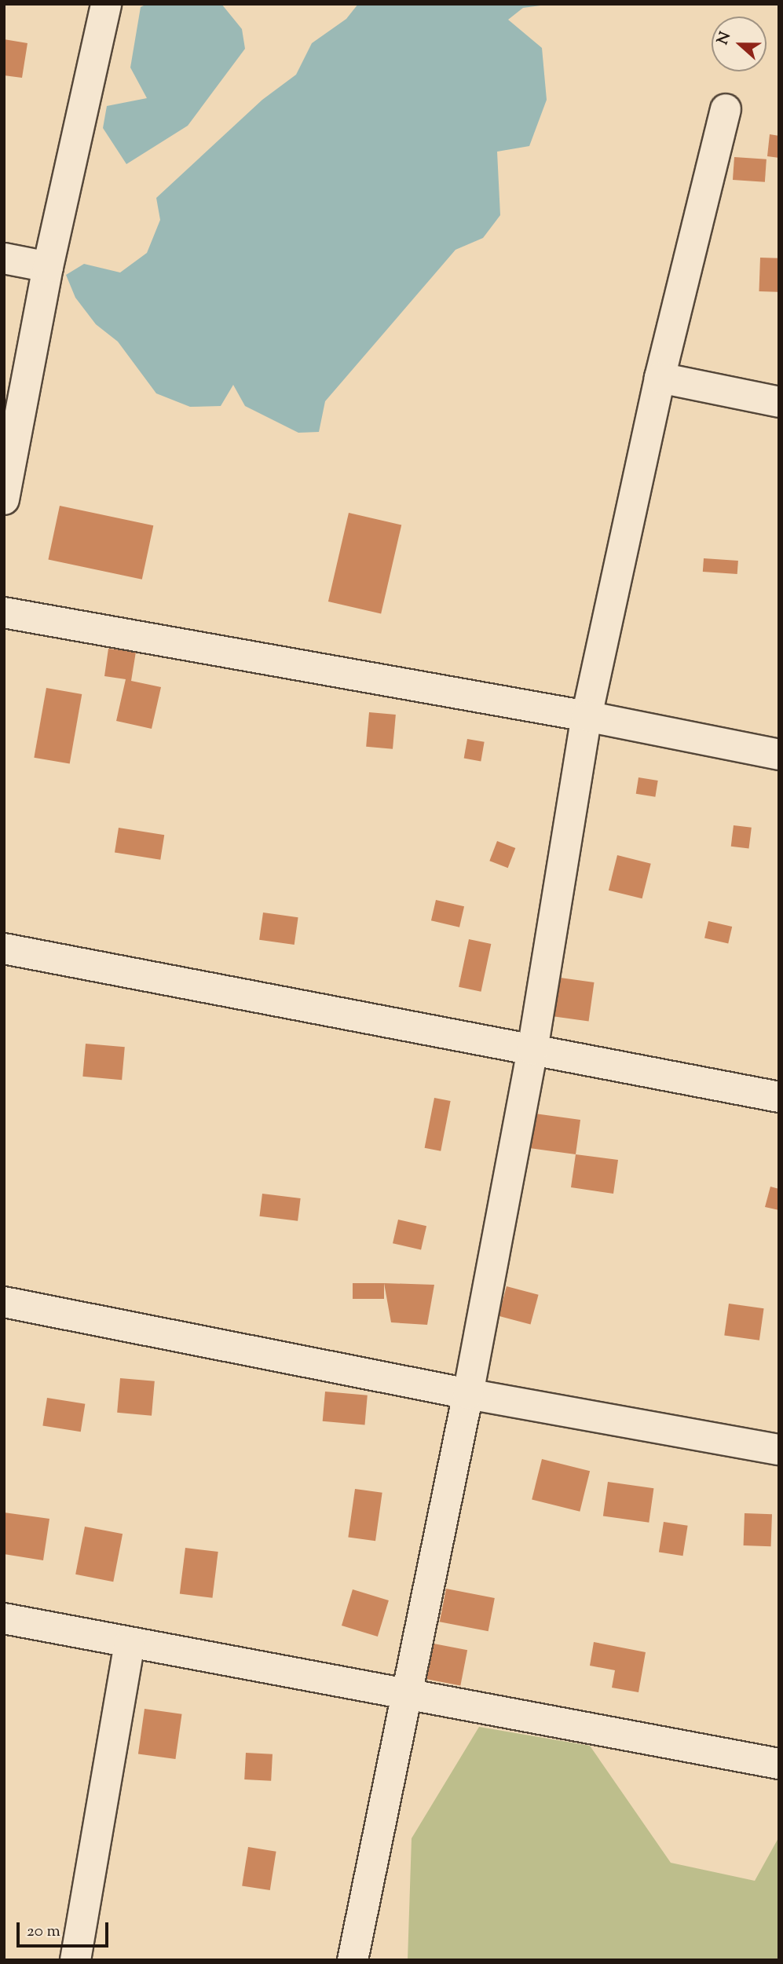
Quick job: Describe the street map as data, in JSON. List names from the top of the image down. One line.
{"scale_bar":"20 m","north":"left"}
